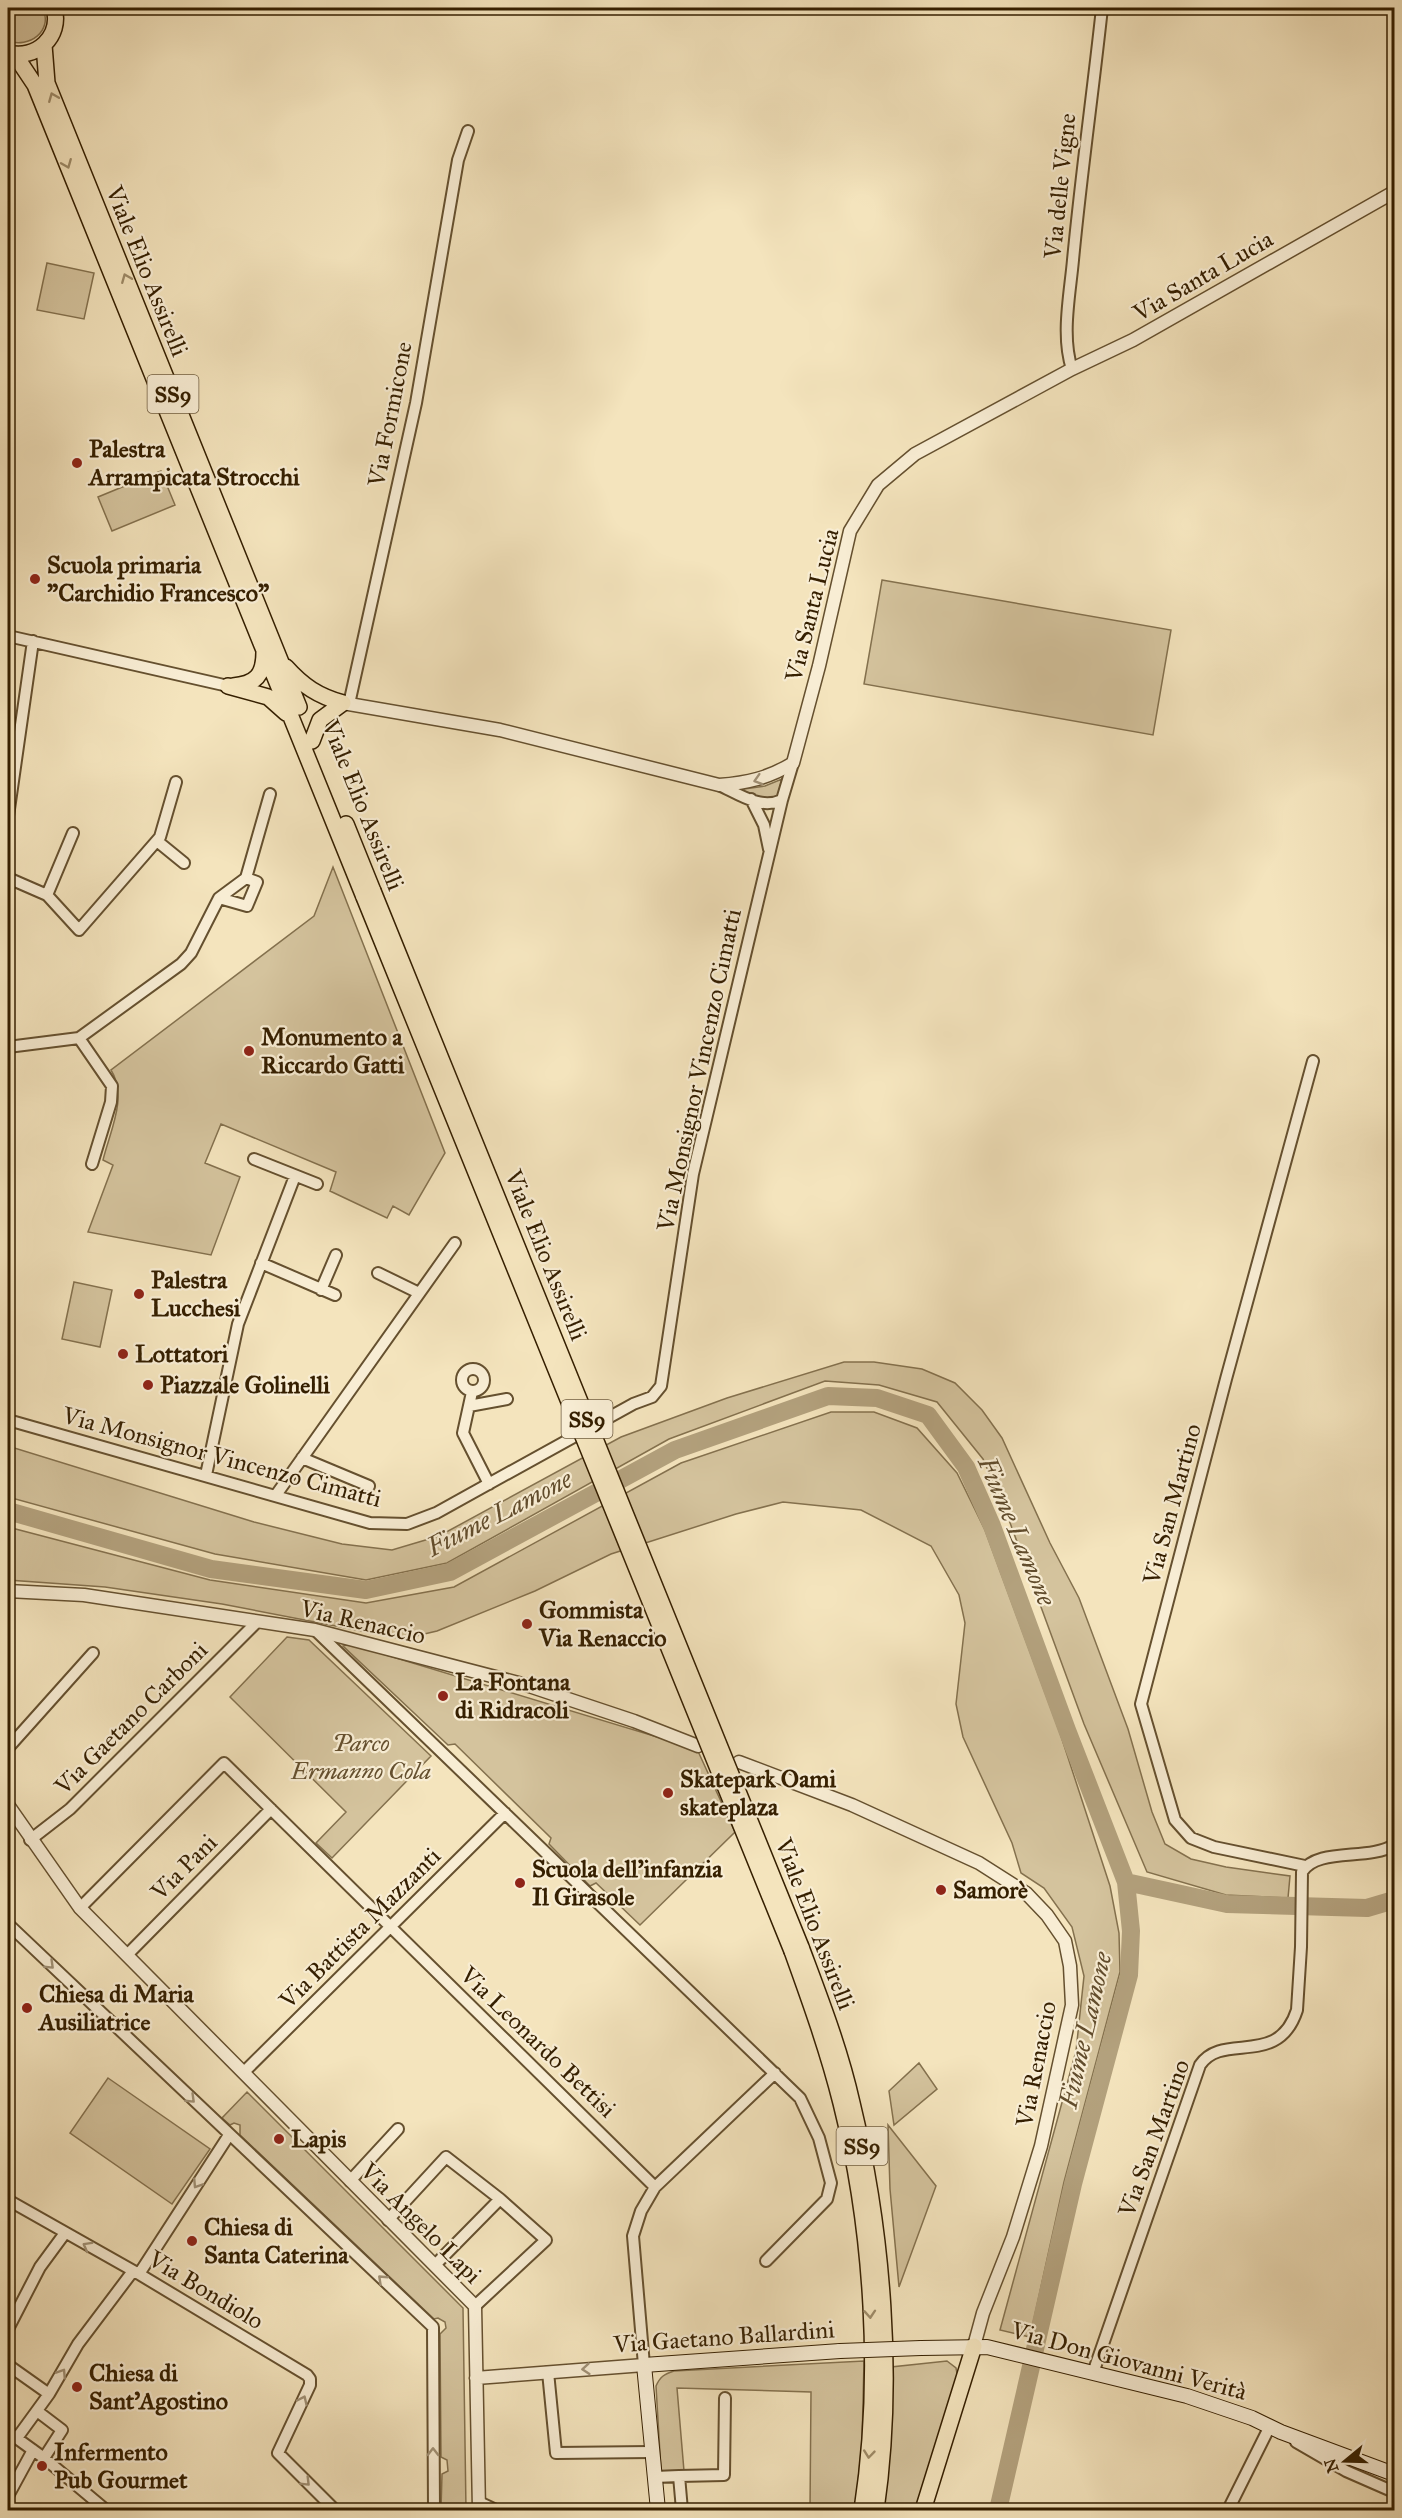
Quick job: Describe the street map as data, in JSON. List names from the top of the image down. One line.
{"streets":{"main road":["Viale Elio Assirelli","SS9","Via Gaetano Ballardini","Via Don Giovanni Verità"],"street":["Via delle Vigne","Via Santa Lucia","Via Formicone","Via Monsignor Vincenzo Cimatti","Via San Martino","Via Renaccio","Via Gaetano Carboni","Via Pani","Via Battista Mazzanti","Via Leonardo Bettisi","Via Angelo Lapi","Via Bondiolo"]},"crossings":[["Via delle Vigne","Via Santa Lucia"],["Viale Elio Assirelli","SS9"],["Via Santa Lucia","Via Monsignor Vincenzo Cimatti"],["Via San Martino","Via Don Giovanni Verità"],["Via Renaccio","Via Gaetano Carboni"],["Via Renaccio","Via Gaetano Ballardini"],["Via Renaccio","Via Don Giovanni Verità"],["Via Gaetano Carboni","Via Angelo Lapi"],["Via Pani","Via Leonardo Bettisi"],["Via Pani","Via Angelo Lapi"],["Via Battista Mazzanti","Via Leonardo Bettisi"],["Via Battista Mazzanti","Via Angelo Lapi"],["Via Leonardo Bettisi","Via Angelo Lapi"],["Via Angelo Lapi","Via Gaetano Ballardini"],["Via Gaetano Ballardini","Via Don Giovanni Verità"]],"water":["Fiume Lamone"],"parks":["Parco Ermanno Cola"],"places":["Palestra Arrampicata Strocchi","Scuola primaria \"Carchidio Francesco\"","Monumento a Riccardo Gatti","Palestra Lucchesi","Lottatori","Piazzale Golinelli","Gommista Via Renaccio","La Fontana di Ridracoli","Skatepark Oami skateplaza","Scuola dell'infanzia Il Girasole","Samorè","Chiesa di Maria Ausiliatrice","Lapis","Chiesa di Santa Caterina","Chiesa di Sant'Agostino","Infermento Pub Gourmet"],"north":"left"}
